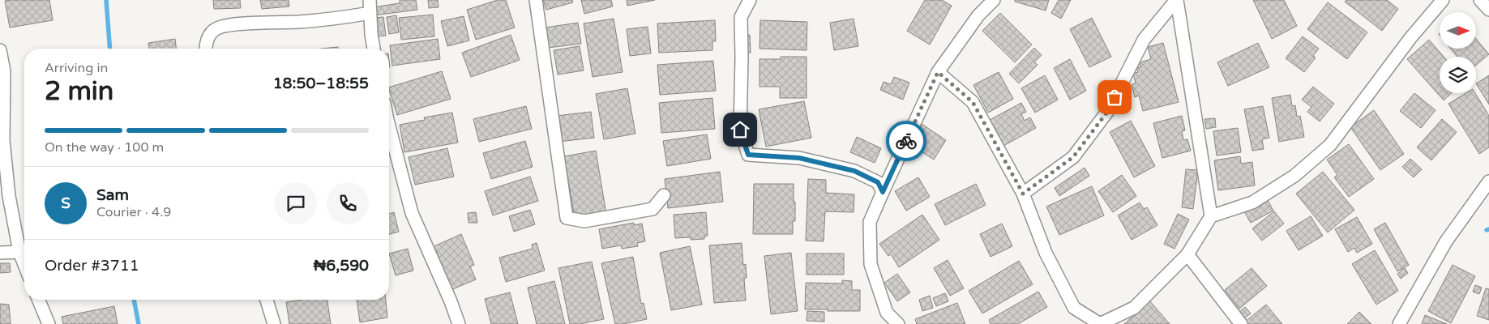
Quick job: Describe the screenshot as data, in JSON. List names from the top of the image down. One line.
{"north":"right","page":{"heading":["2 min","Arriving in","18:50–18:55"],"panel":["Sam","Courier · 4.9","Order #3711","₦6,590"],"bar":"On the way · 100 m","round":"S"}}
